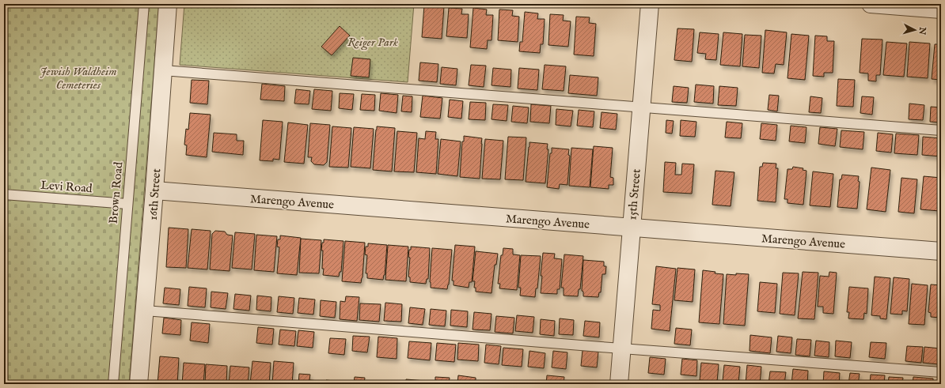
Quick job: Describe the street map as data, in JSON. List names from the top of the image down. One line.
{"streets":{"street":["16th Street","15th Street","Marengo Avenue"],"lane":["Levi Road","Brown Road"]},"crossings":[["Levi Road","Brown Road"],["16th Street","Marengo Avenue"],["15th Street","Marengo Avenue"]],"parks":["Reiger Park","Jewish Waldheim Cemeteries"],"north":"right"}
